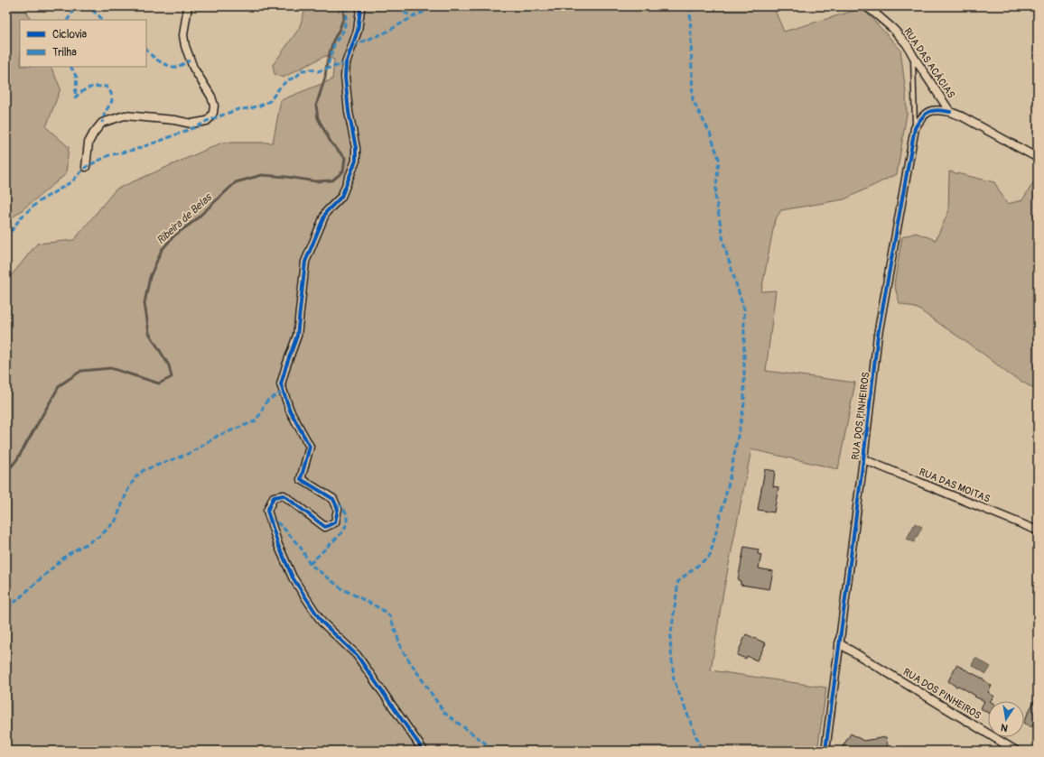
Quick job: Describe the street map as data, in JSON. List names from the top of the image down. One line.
{"streets":{"street":["RUA DAS ACÁCIAS","RUA DOS PINHEIROS","RUA DAS MOITAS"]},"crossings":[["RUA DAS ACÁCIAS","RUA DOS PINHEIROS"],["RUA DOS PINHEIROS","RUA DAS MOITAS"]],"water":["Ribeira de Belas"],"legend":["Ciclovia","Trilha"],"north":"bottom"}
